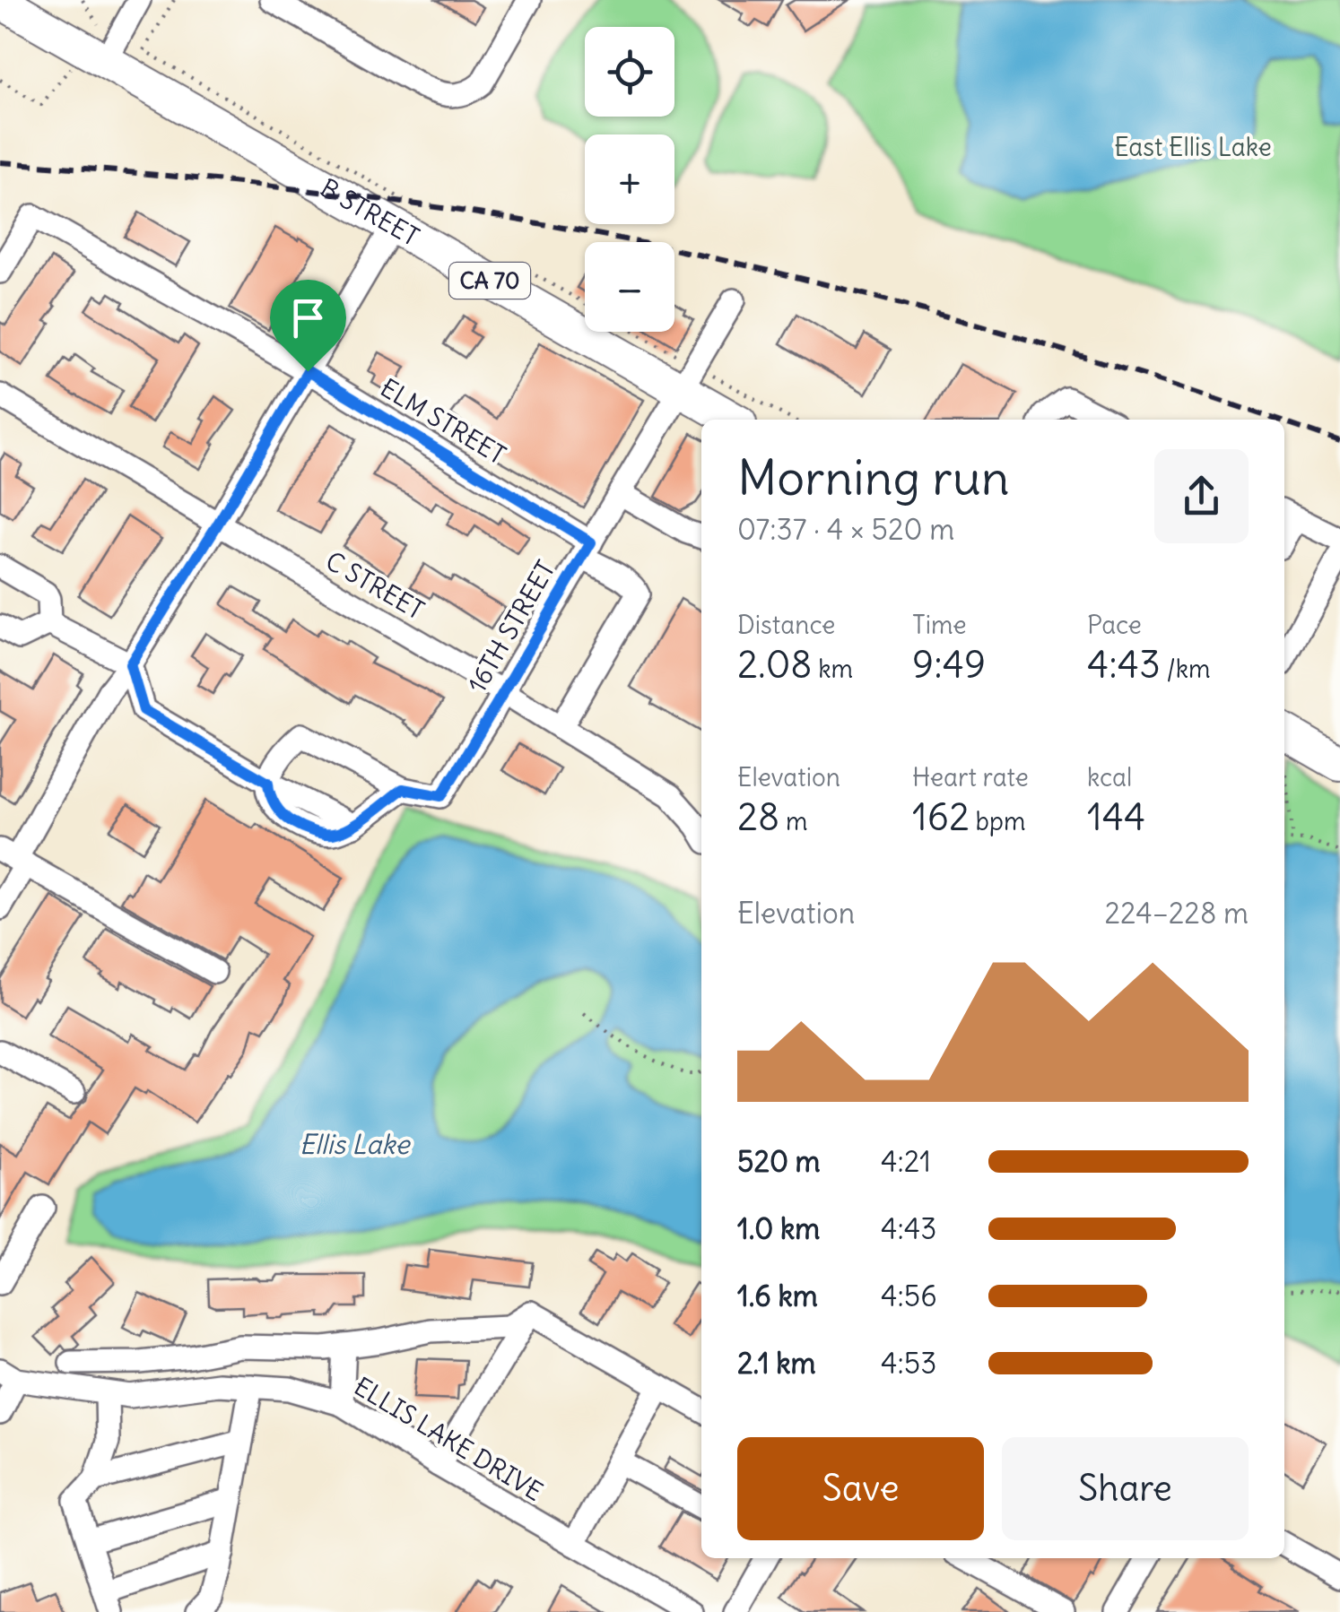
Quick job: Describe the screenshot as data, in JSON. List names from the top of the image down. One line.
{"streets":{"highway":["B STREET","CA 70"],"street":["ELM STREET","C STREET","16TH STREET","ELLIS LAKE DRIVE"]},"crossings":[["B STREET","16TH STREET"],["ELM STREET","C STREET"],["ELM STREET","16TH STREET"],["C STREET","16TH STREET"]],"water":["Ellis Lake"],"parks":["East Ellis Lake"],"page":{"map_buttons":["+","−"],"heading":["Morning run","07:37 · 4 × 520 m"],"stats":[["Distance","2.08 km"],["Time","9:49"],["Pace","4:43 /km"],["Elevation","28 m"],["Heart rate","162 bpm"],["kcal","144"]],"chart":["Elevation","224–228 m"],"list":[{"name":"520 m","note":"4:21"},{"name":"1.0 km","note":"4:43"},{"name":"1.6 km","note":"4:56"},{"name":"2.1 km","note":"4:53"}],"buttons":["Save","Share"]}}
